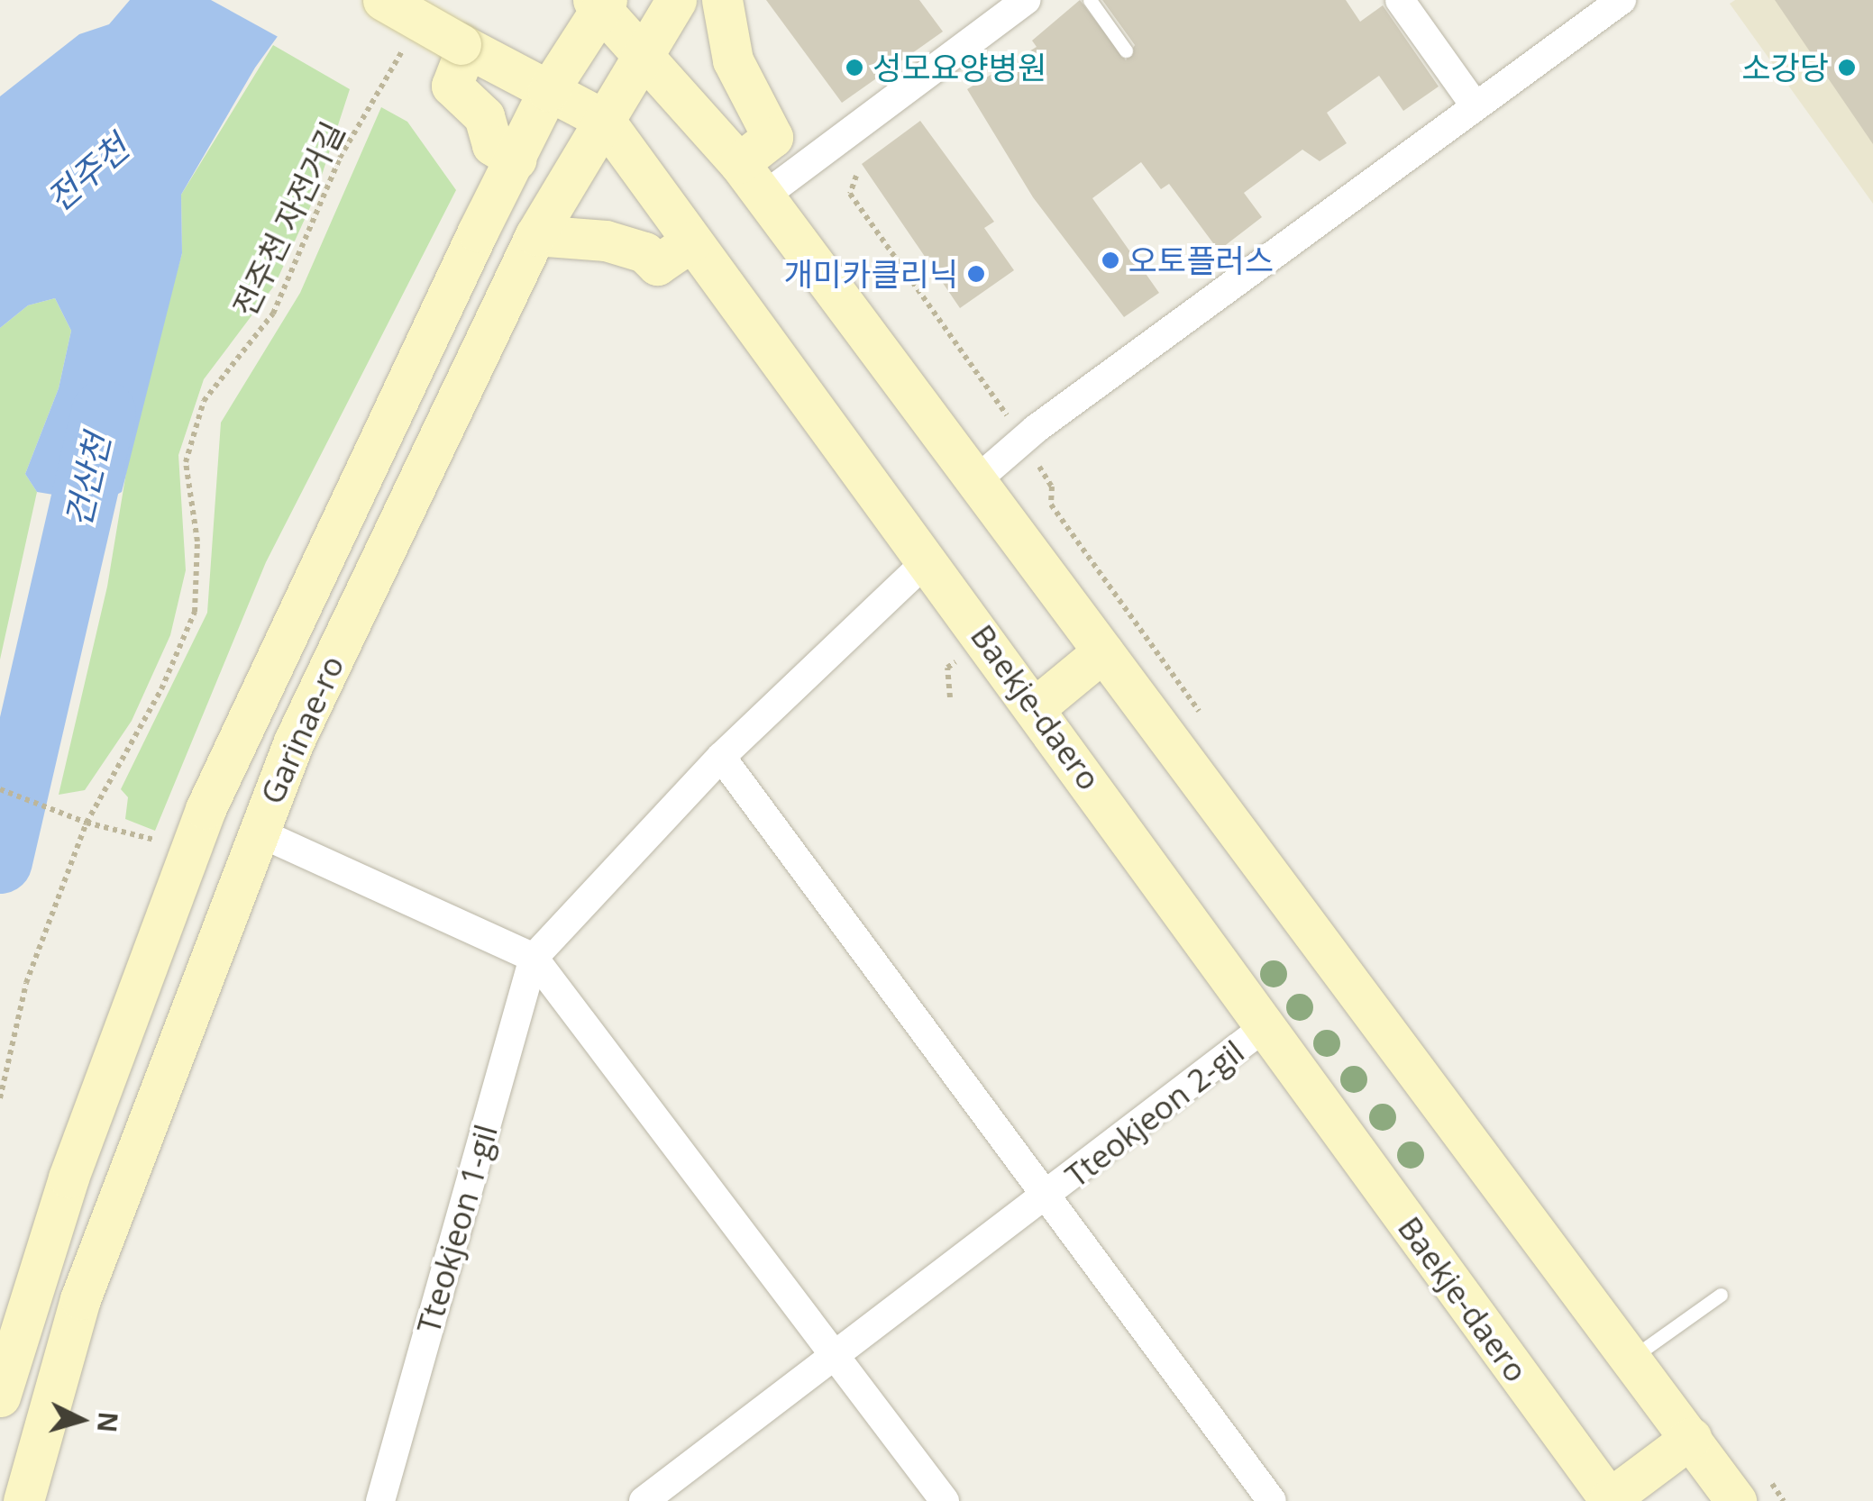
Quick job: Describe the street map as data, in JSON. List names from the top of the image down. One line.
{"streets":{"street":["Baekje-daero","Garinae-ro","Tteokjeon 2-gil","Tteokjeon 1-gil"],"path":["전주천 자전거길"]},"crossings":[["Baekje-daero","Garinae-ro"],["Baekje-daero","Tteokjeon 2-gil"],["Baekje-daero","Tteokjeon 1-gil"],["Tteokjeon 2-gil","Tteokjeon 1-gil"]],"water":["전주천","건산천"],"places":["성모요양병원","소강당","오토플러스","개미카클리닉"],"north":"right"}
